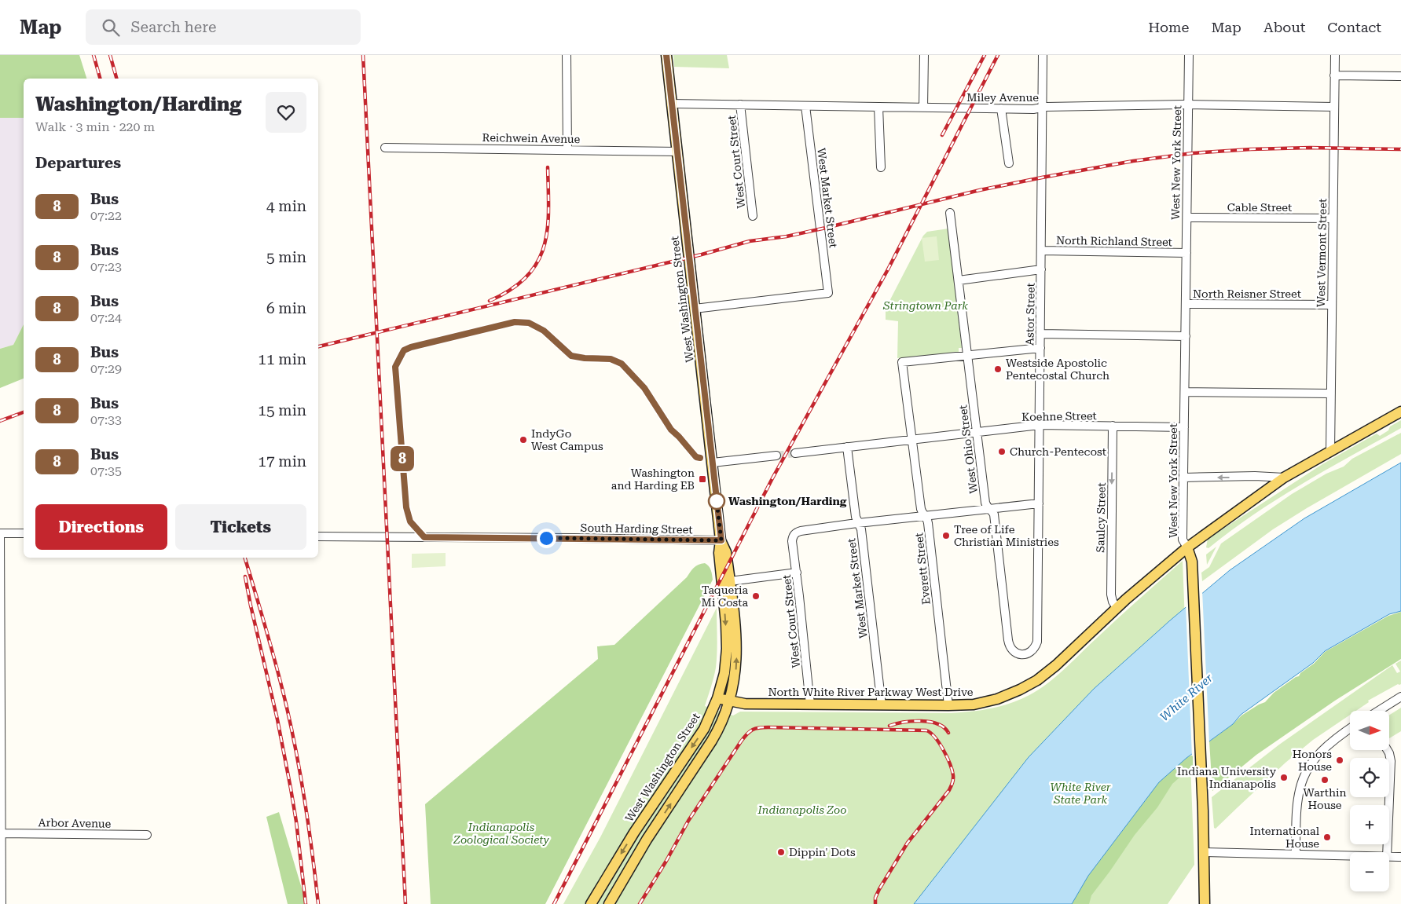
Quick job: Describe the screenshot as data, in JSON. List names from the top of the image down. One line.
{"streets":{"main road":["West New York Street","West Washington Street","North White River Parkway West Drive"],"street":["Miley Avenue","Reichwein Avenue","West Court Street","West Market Street","Cable Street","North Richland Street","West Vermont Street","North Reisner Street","Astor Street","Koehne Street","West Ohio Street","Saulcy Street","South Harding Street","Everett Street","Arbor Avenue"]},"crossings":[["Miley Avenue","West Court Street"],["Miley Avenue","West New York Street"],["Miley Avenue","West Market Street"],["Miley Avenue","West Vermont Street"],["Miley Avenue","West Washington Street"],["Miley Avenue","Astor Street"],["Reichwein Avenue","West Washington Street"],["West Court Street","West Market Street"],["West Court Street","North White River Parkway West Drive"],["West New York Street","Cable Street"],["West New York Street","North Richland Street"],["West New York Street","North Reisner Street"],["West New York Street","Koehne Street"],["West New York Street","North White River Parkway West Drive"],["West Market Street","West Washington Street"],["West Market Street","Koehne Street"],["West Market Street","North White River Parkway West Drive"],["Cable Street","West Vermont Street"],["North Richland Street","Astor Street"],["West Vermont Street","North Reisner Street"],["West Vermont Street","North White River Parkway West Drive"],["West Washington Street","South Harding Street"],["West Washington Street","North White River Parkway West Drive"],["Astor Street","Koehne Street"],["Astor Street","West Ohio Street"],["Koehne Street","West Ohio Street"],["Koehne Street","Saulcy Street"],["Koehne Street","Everett Street"],["West Ohio Street","Everett Street"],["Saulcy Street","North White River Parkway West Drive"],["Everett Street","North White River Parkway West Drive"]],"one_way":["Saulcy Street"],"water":["White River"],"parks":["Stringtown Park","White River State Park","Indianapolis Zoo","Indianapolis Zoological Society"],"places":{"other":["Westside Apostolic Pentecostal Church","IndyGo West Campus","Church-Pentecost","Washington/Harding","Tree of Life Christian Ministries","Taqueria Mi Costa","Honors House","Indiana University Indianapolis","Warthin House","International House","Dippin' Dots"],"transit":["Washington and Harding EB"]},"lines":["bus line 8"],"north":"right","page":{"header":"Map","search":"Search here","nav":["Home","Map","About","Contact"],"on_map":"8","heading":[["Washington/Harding","Walk · 3 min · 220 m"],"Departures"],"list":[{"mark":"8","name":"Bus","note":"07:22","value":"4 min"},{"mark":"8","name":"Bus","note":"07:23","value":"5 min"},{"mark":"8","name":"Bus","note":"07:24","value":"6 min"},{"mark":"8","name":"Bus","note":"07:29","value":"11 min"},{"mark":"8","name":"Bus","note":"07:33","value":"15 min"},{"mark":"8","name":"Bus","note":"07:35","value":"17 min"}],"buttons":["Directions","Tickets"],"map_buttons":["+","−"]}}
